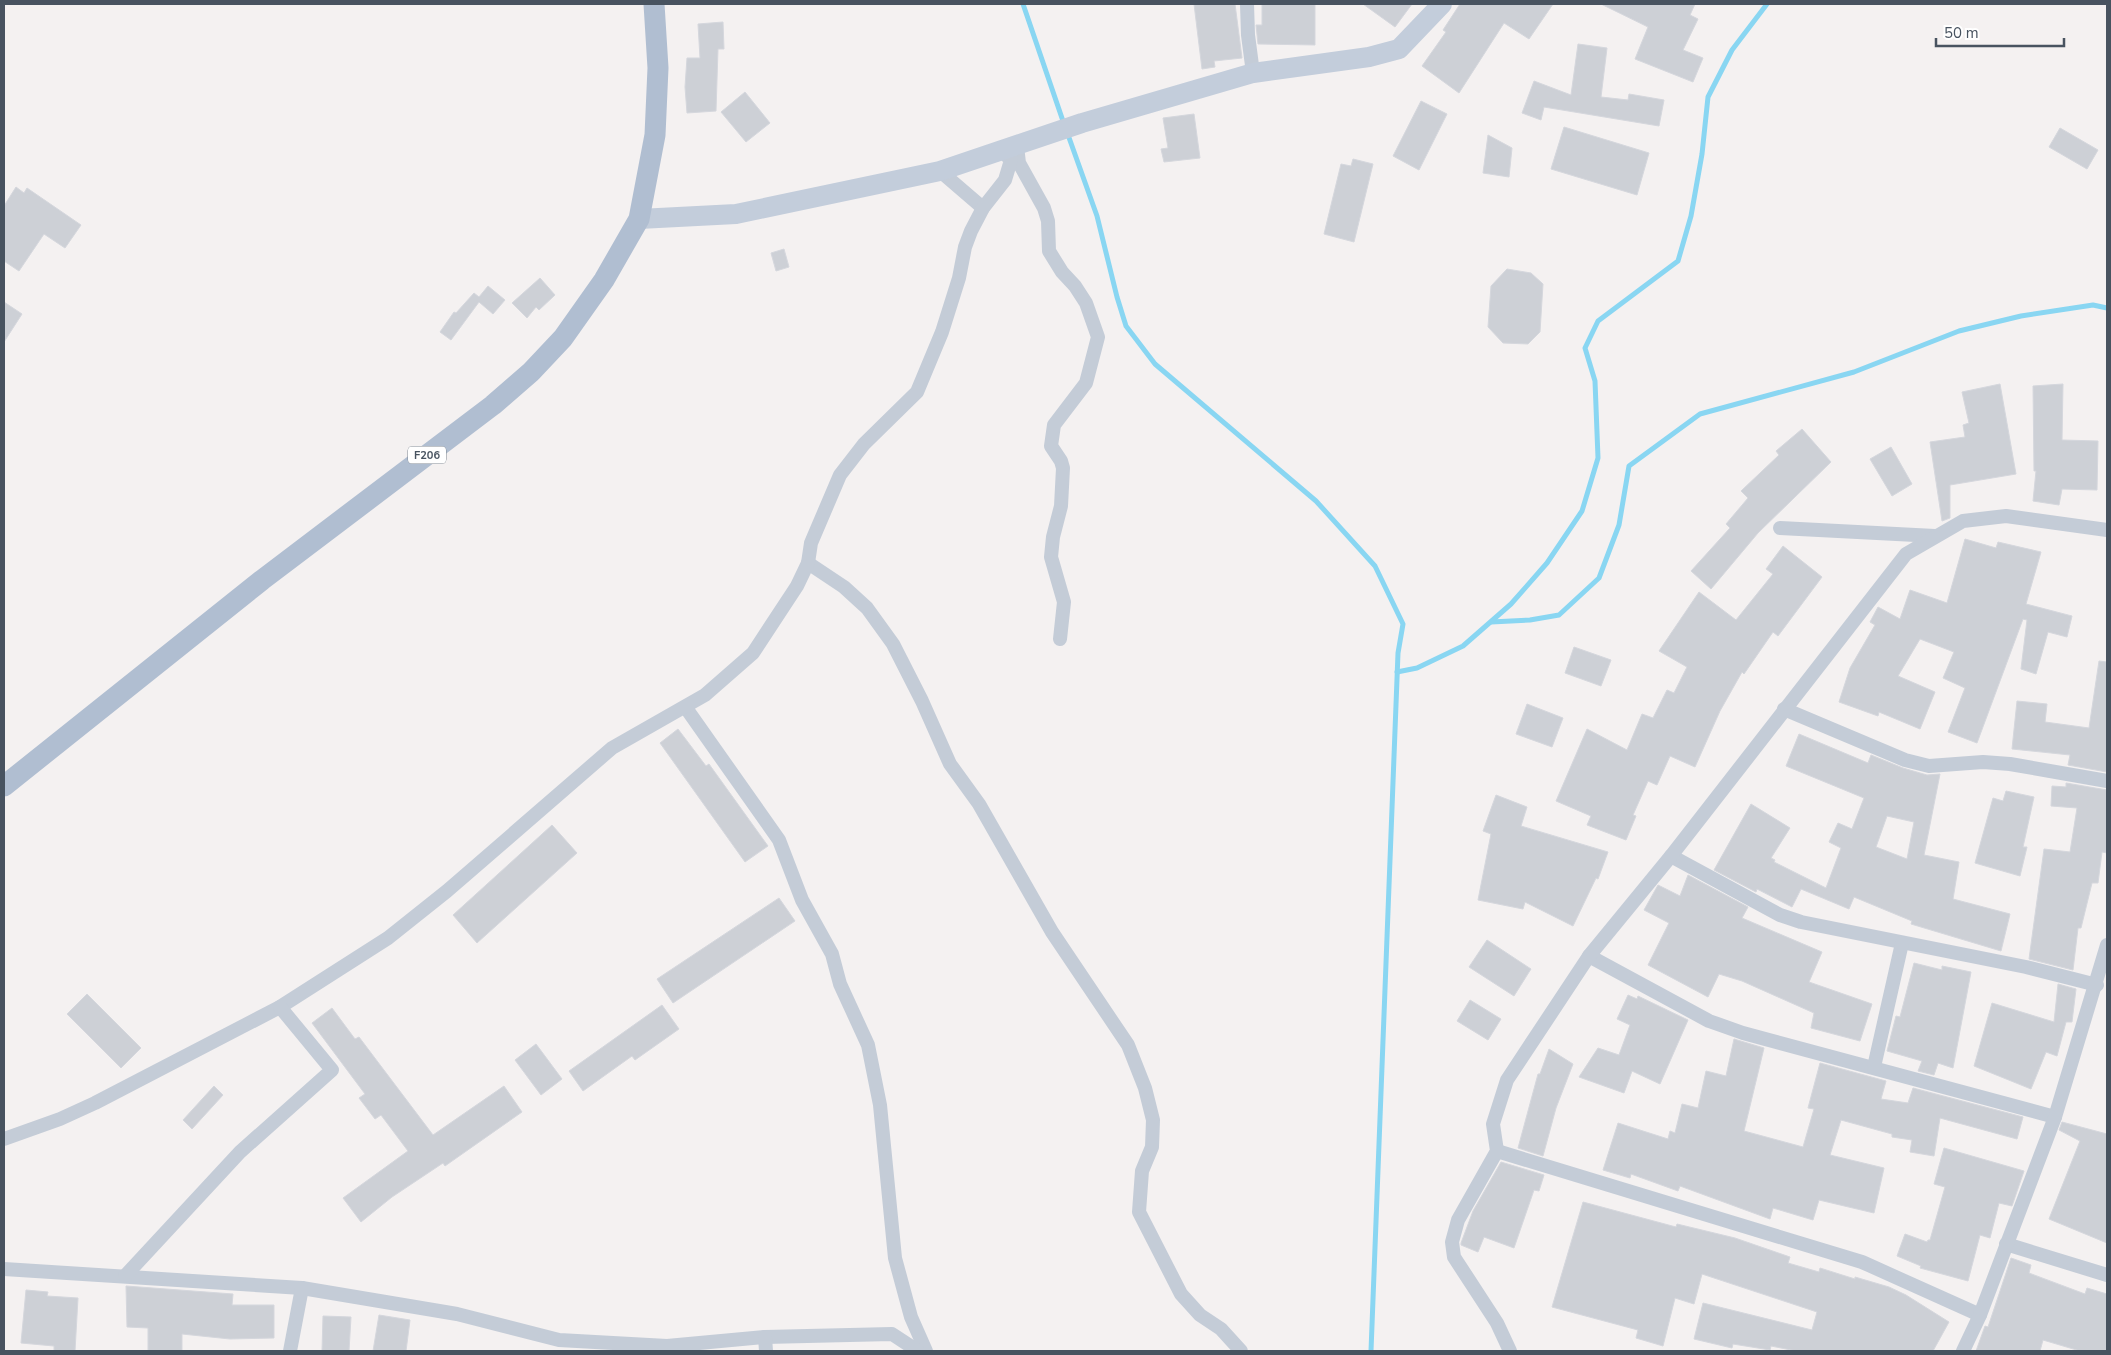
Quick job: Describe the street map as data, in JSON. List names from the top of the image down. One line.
{"streets":{"main road":["F206"]},"scale_bar":"50 m"}
